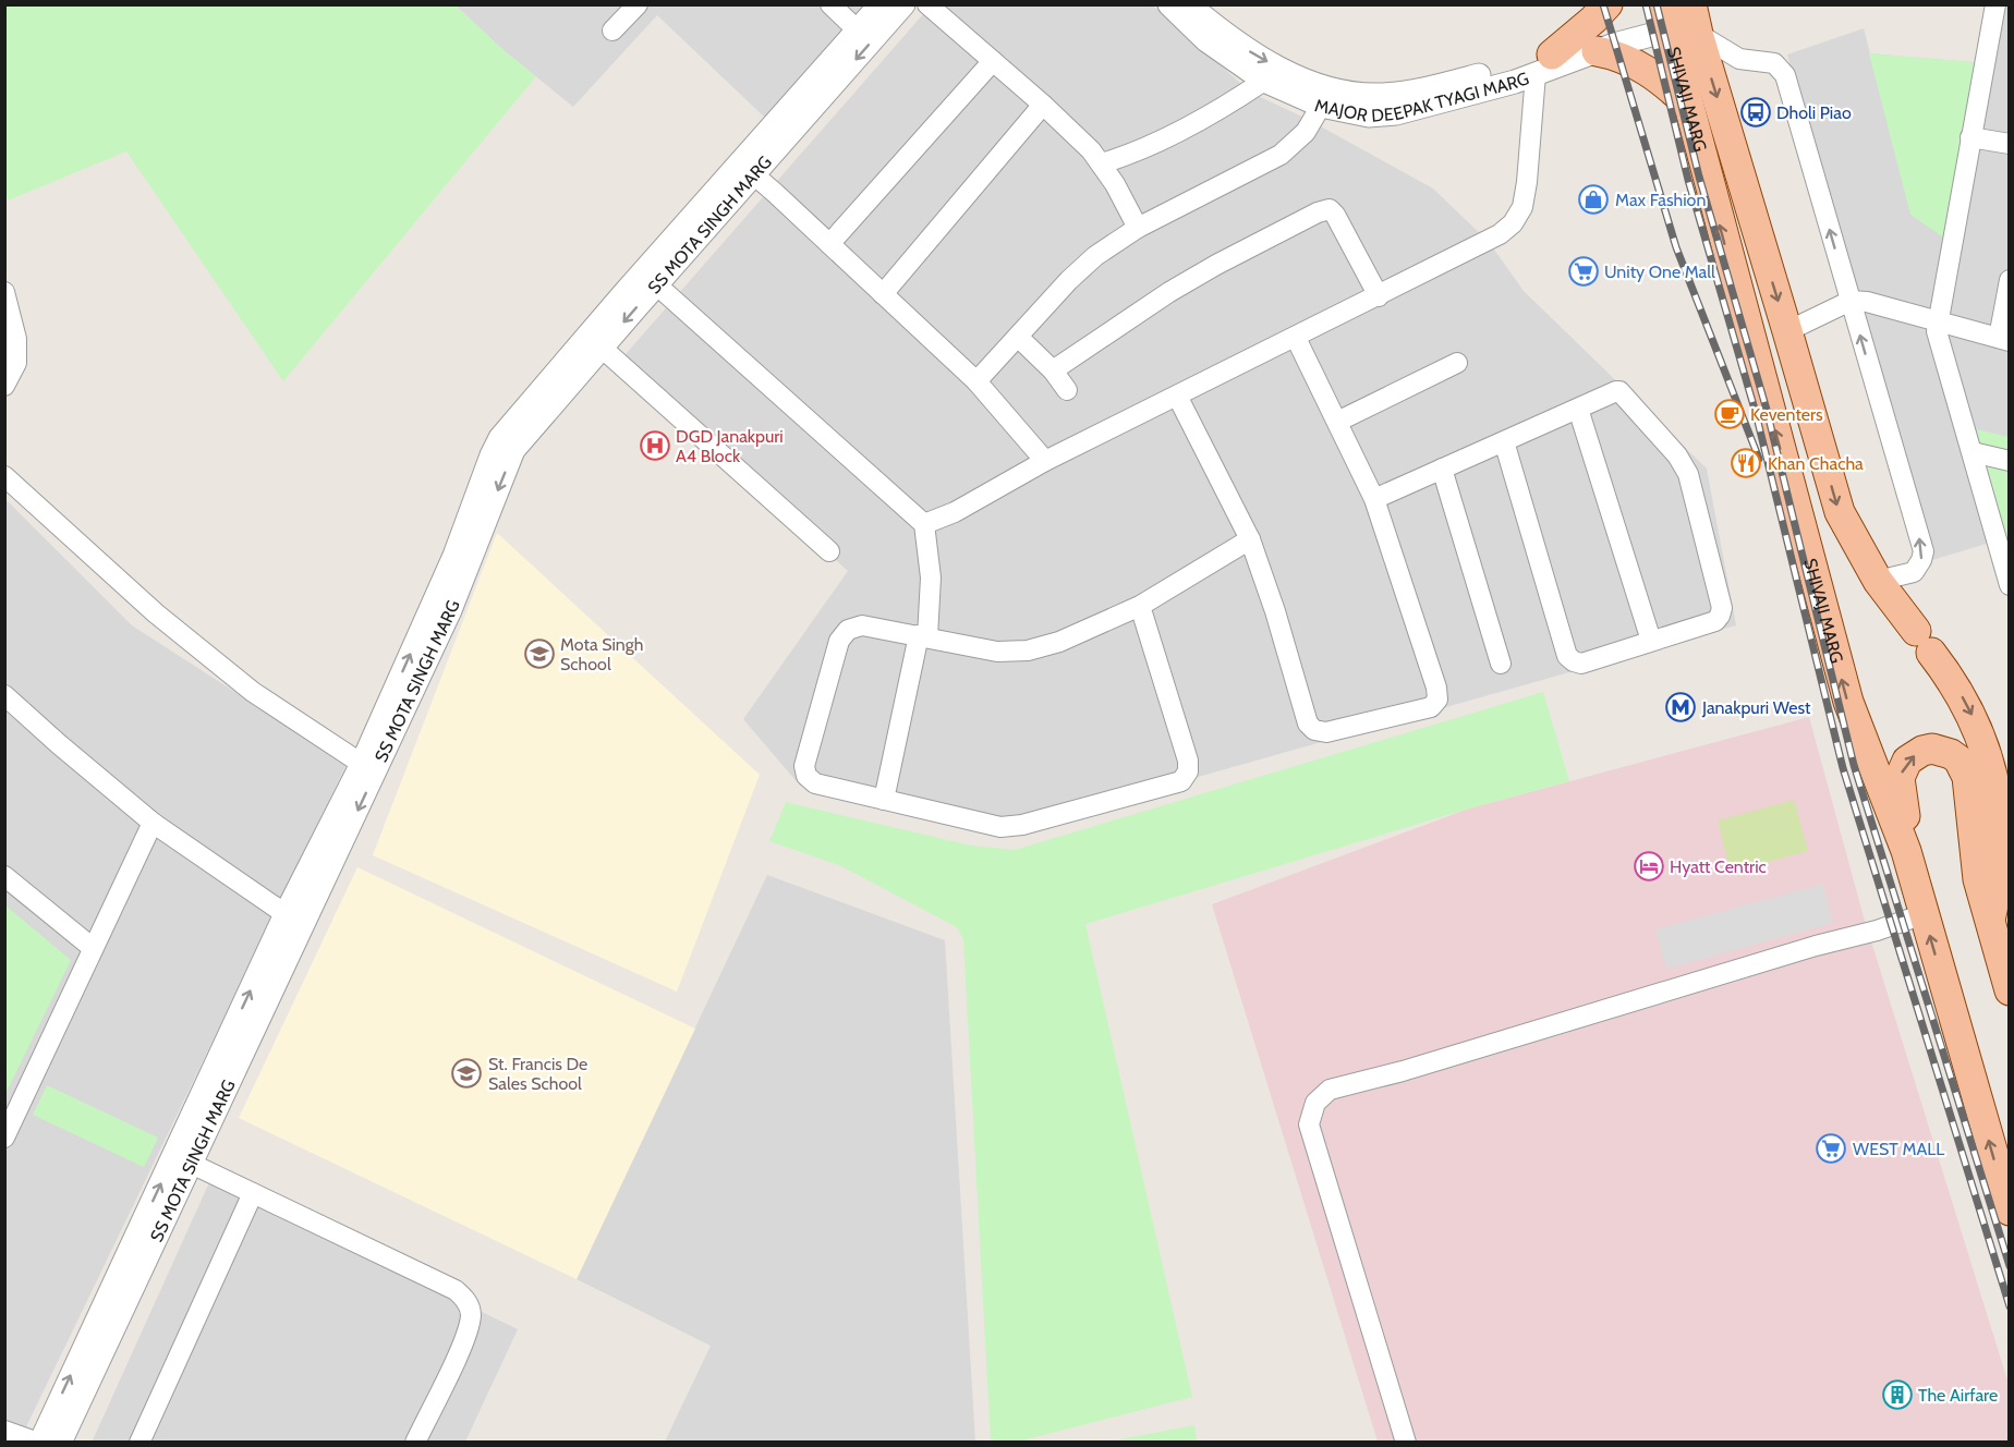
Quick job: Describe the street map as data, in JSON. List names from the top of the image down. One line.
{"streets":{"main road":["SHIVAJI MARG"],"street":["MAJOR DEEPAK TYAGI MARG","SS MOTA SINGH MARG"]},"crossings":[["MAJOR DEEPAK TYAGI MARG","SHIVAJI MARG"]],"places":{"bus stop":["Dholi Piao"],"shop":["Max Fashion"],"supermarket":["Unity One Mall","WEST MALL"],"cafe":["Keventers"],"hospital":["DGD Janakpuri A4 Block"],"restaurant":["Khan Chacha"],"school or university":["Mota Singh School","St. Francis De Sales School"],"metro station":["Janakpuri West"],"hotel":["Hyatt Centric"],"building":["The Airfare"]}}
